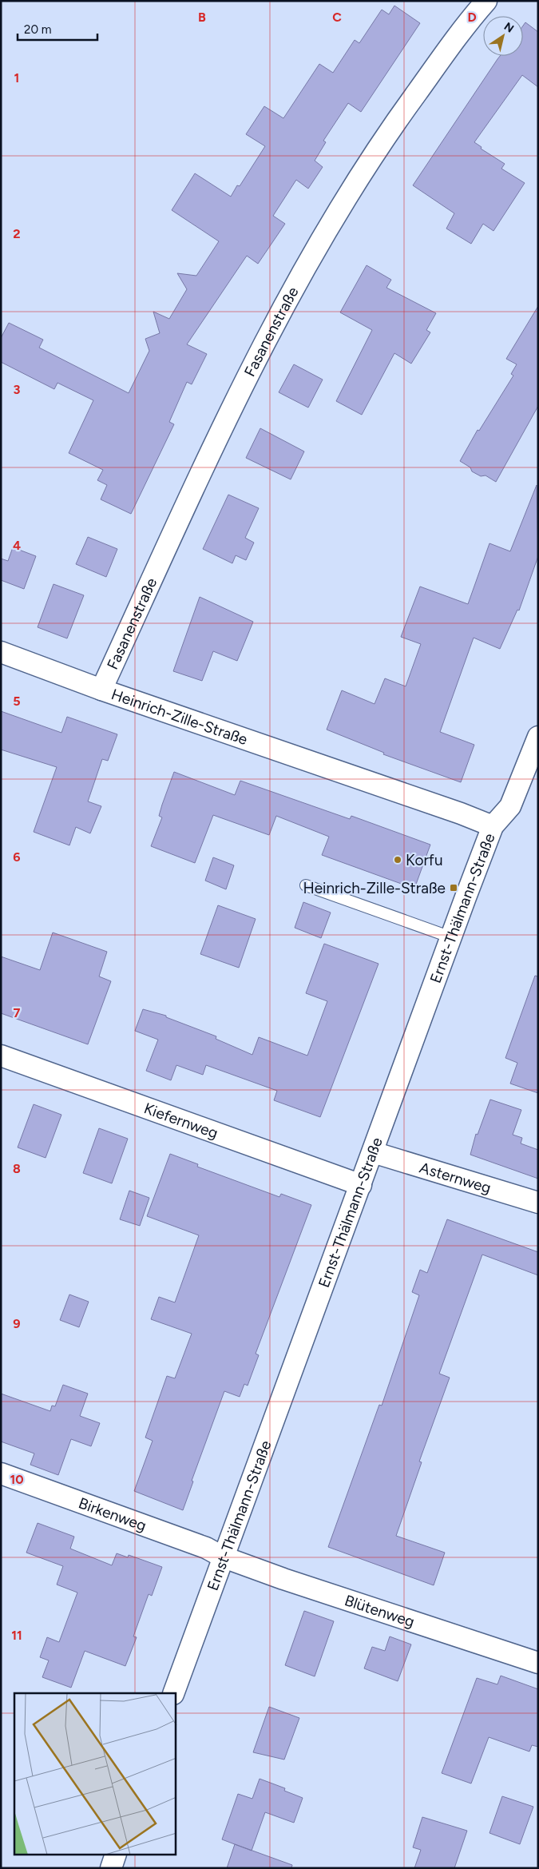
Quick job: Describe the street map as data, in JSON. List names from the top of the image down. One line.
{"streets":{"street":["Fasanenstraße","Heinrich-Zille-Straße","Ernst-Thälmann-Straße","Kiefernweg","Asternweg","Birkenweg","Blütenweg"]},"crossings":[["Fasanenstraße","Heinrich-Zille-Straße"],["Heinrich-Zille-Straße","Ernst-Thälmann-Straße"],["Ernst-Thälmann-Straße","Kiefernweg"],["Ernst-Thälmann-Straße","Asternweg"],["Ernst-Thälmann-Straße","Birkenweg"],["Ernst-Thälmann-Straße","Blütenweg"],["Birkenweg","Blütenweg"]],"places":{"other":["Korfu"],"transit":["Heinrich-Zille-Straße"]},"scale_bar":"20 m","north":"top right","grid":{"columns":["B","C","D"],"rows":["1","2","3","4","5","6","7","8","9","10","11"]}}
